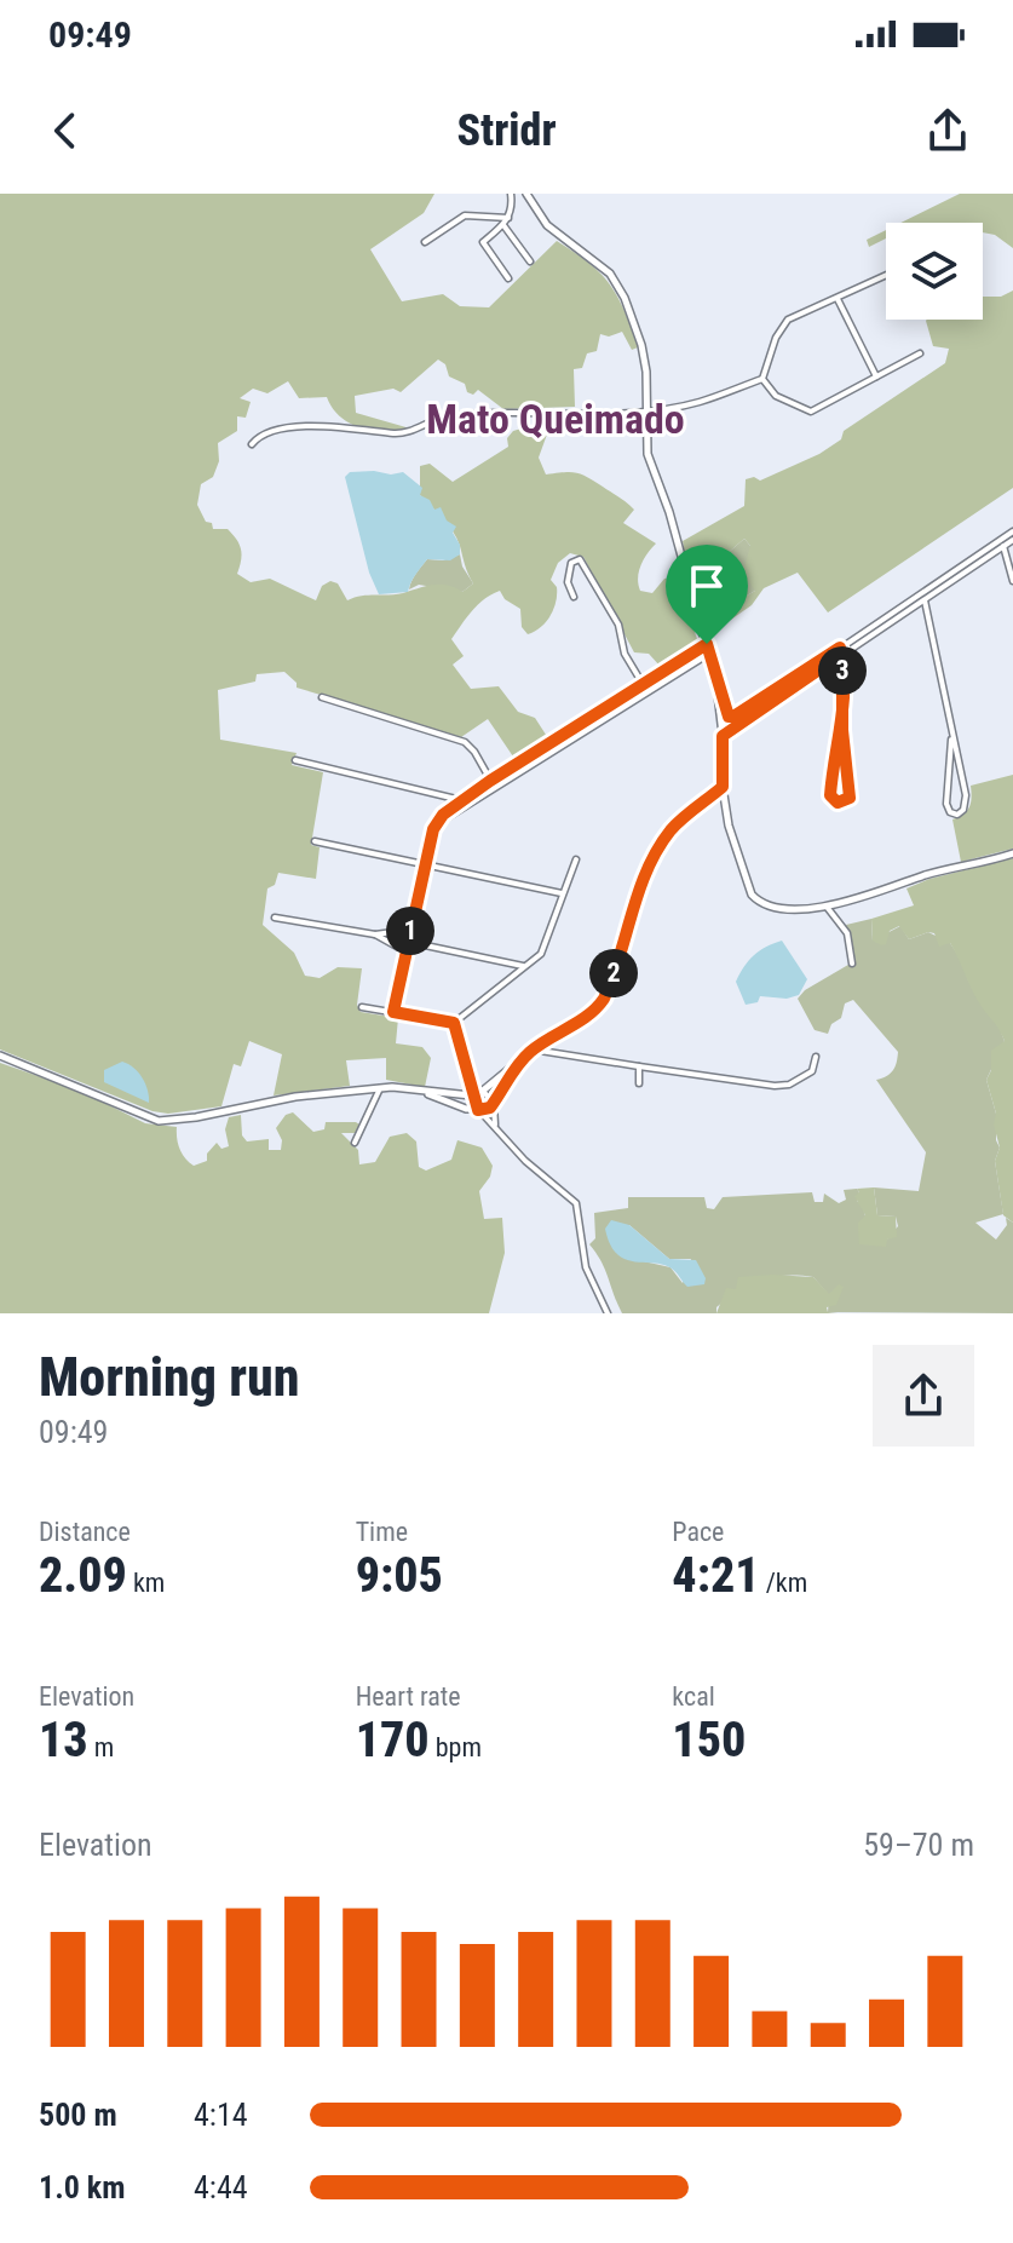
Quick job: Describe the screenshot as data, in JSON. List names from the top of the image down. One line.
{"districts":["Mato Queimado"],"page":{"status":"09:49","header":"Stridr","pins":["3","1","2"],"heading":["Morning run","09:49"],"stats":[["Distance","2.09 km"],["Time","9:05"],["Pace","4:21 /km"],["Elevation","13 m"],["Heart rate","170 bpm"],["kcal","150"]],"chart":["Elevation","59–70 m"],"list":[{"name":"500 m","note":"4:14"},{"name":"1.0 km","note":"4:44"}]}}
